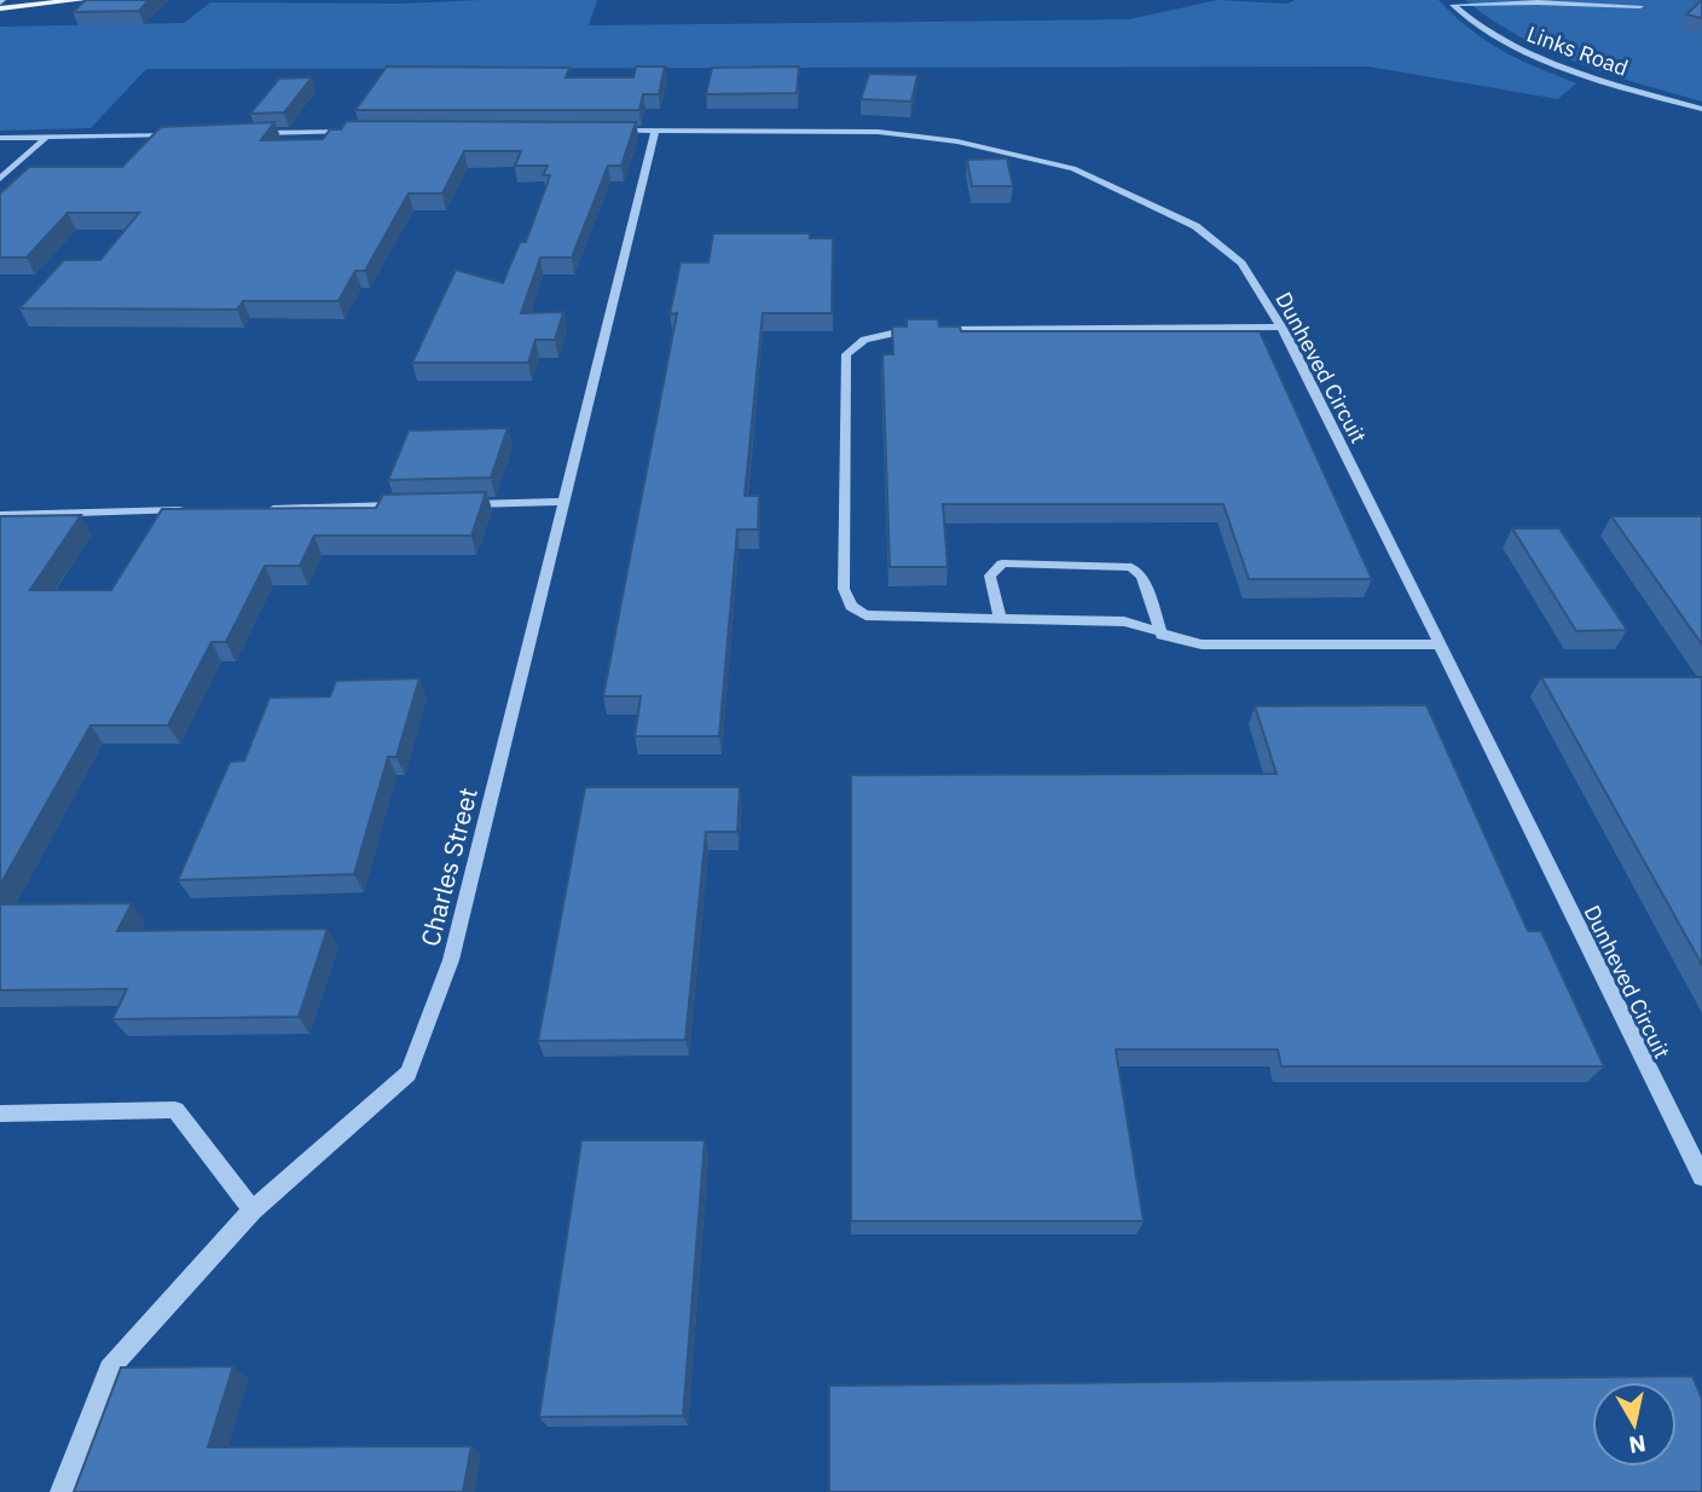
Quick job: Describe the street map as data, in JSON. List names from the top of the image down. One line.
{"streets":{"street":["Links Road","Dunheved Circuit","Charles Street"]},"crossings":[["Dunheved Circuit","Charles Street"]],"north":"bottom"}
